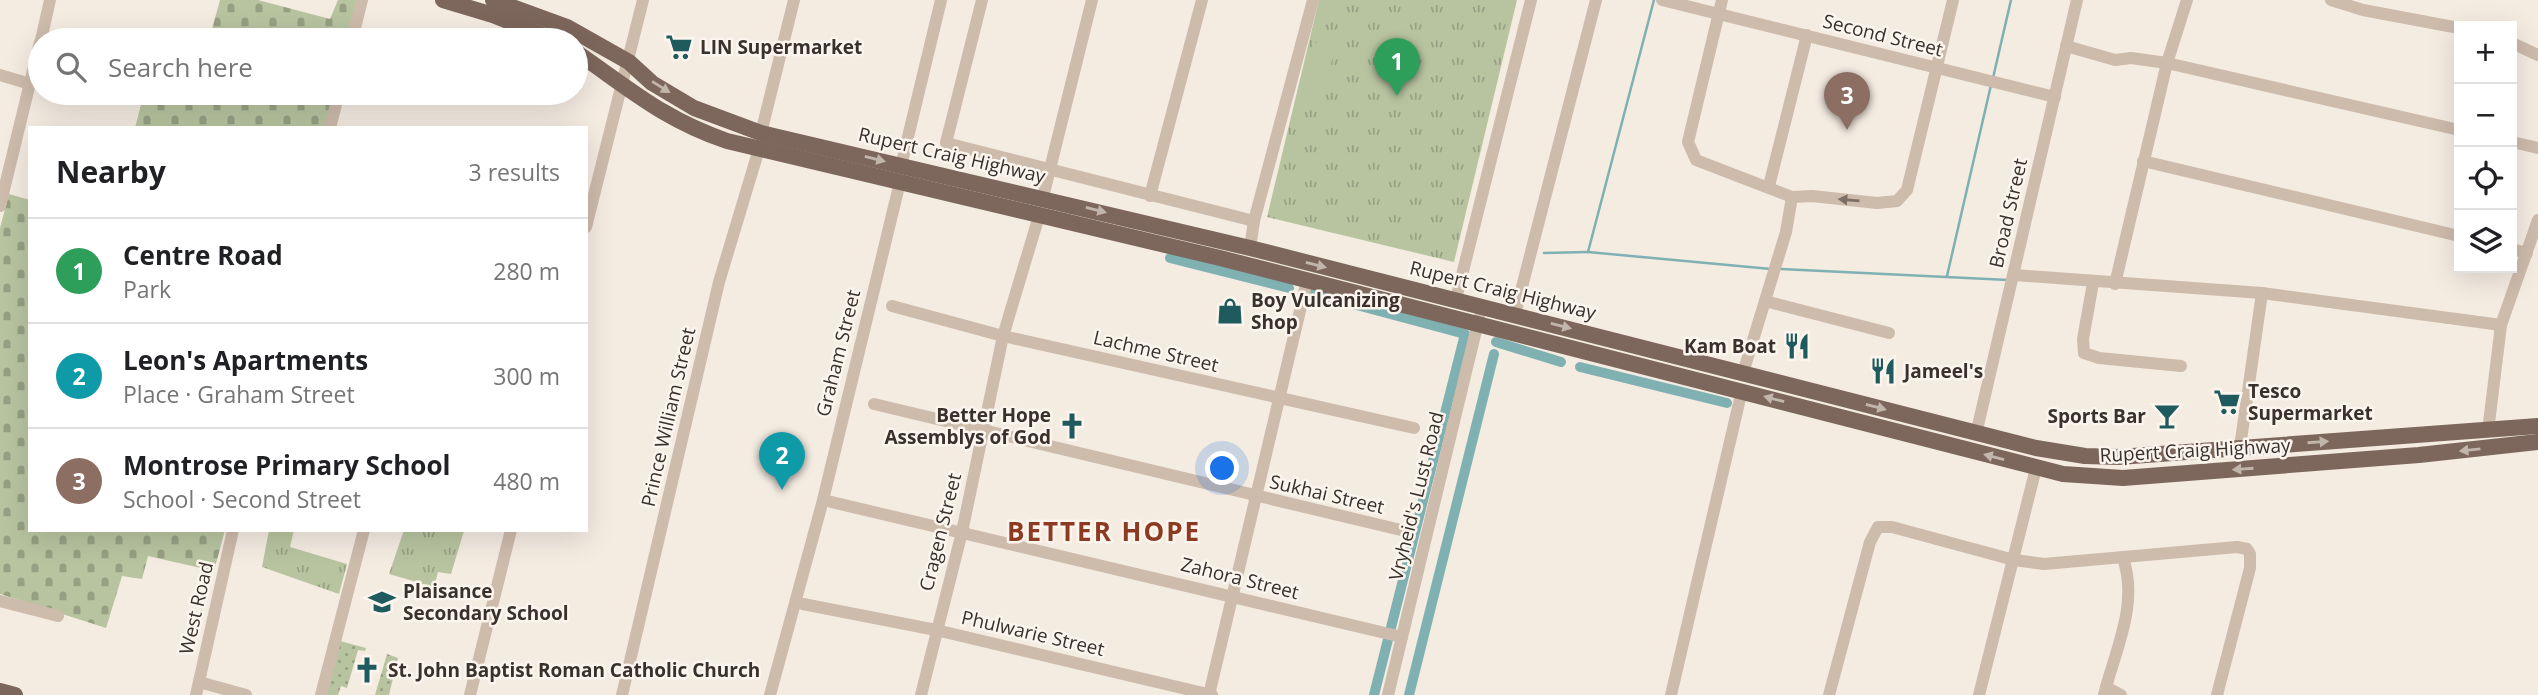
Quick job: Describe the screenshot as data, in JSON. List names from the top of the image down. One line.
{"streets":{"main road":["Rupert Craig Highway"],"street":["Second Street","Broad Street","Lachme Street","Graham Street","Prince William Street","Sukhai Street","Vryheid's Lust Road","Cragen Street","Zahora Street","West Road","Phulwarie Street"]},"crossings":[["Second Street","Broad Street"],["Rupert Craig Highway","Broad Street"],["Rupert Craig Highway","Graham Street"],["Rupert Craig Highway","Prince William Street"],["Rupert Craig Highway","Vryheid's Lust Road"],["Rupert Craig Highway","Cragen Street"],["Lachme Street","Cragen Street"],["Graham Street","Zahora Street"],["Sukhai Street","Cragen Street"],["Vryheid's Lust Road","Zahora Street"],["Cragen Street","Zahora Street"],["Cragen Street","Phulwarie Street"]],"districts":["BETTER HOPE"],"places":{"supermarket":["LIN Supermarket","Tesco Supermarket"],"shop":["Boy Vulcanizing Shop"],"restaurant":["Kam Boat","Jameel's"],"bar":["Sports Bar"],"church":["Better Hope Assemblys of God","St. John Baptist Roman Catholic Church"],"school or university":["Plaisance Secondary School"]},"page":{"map_buttons":["+","−"],"search":"Search here","pins":["1","3","2"],"heading":["Nearby","3 results"],"list":[{"mark":"1","name":"Centre Road","note":"Park","value":"280 m"},{"mark":"2","name":"Leon's Apartments","note":"Place · Graham Street","value":"300 m"},{"mark":"3","name":"Montrose Primary School","note":"School · Second Street","value":"480 m"}]}}
